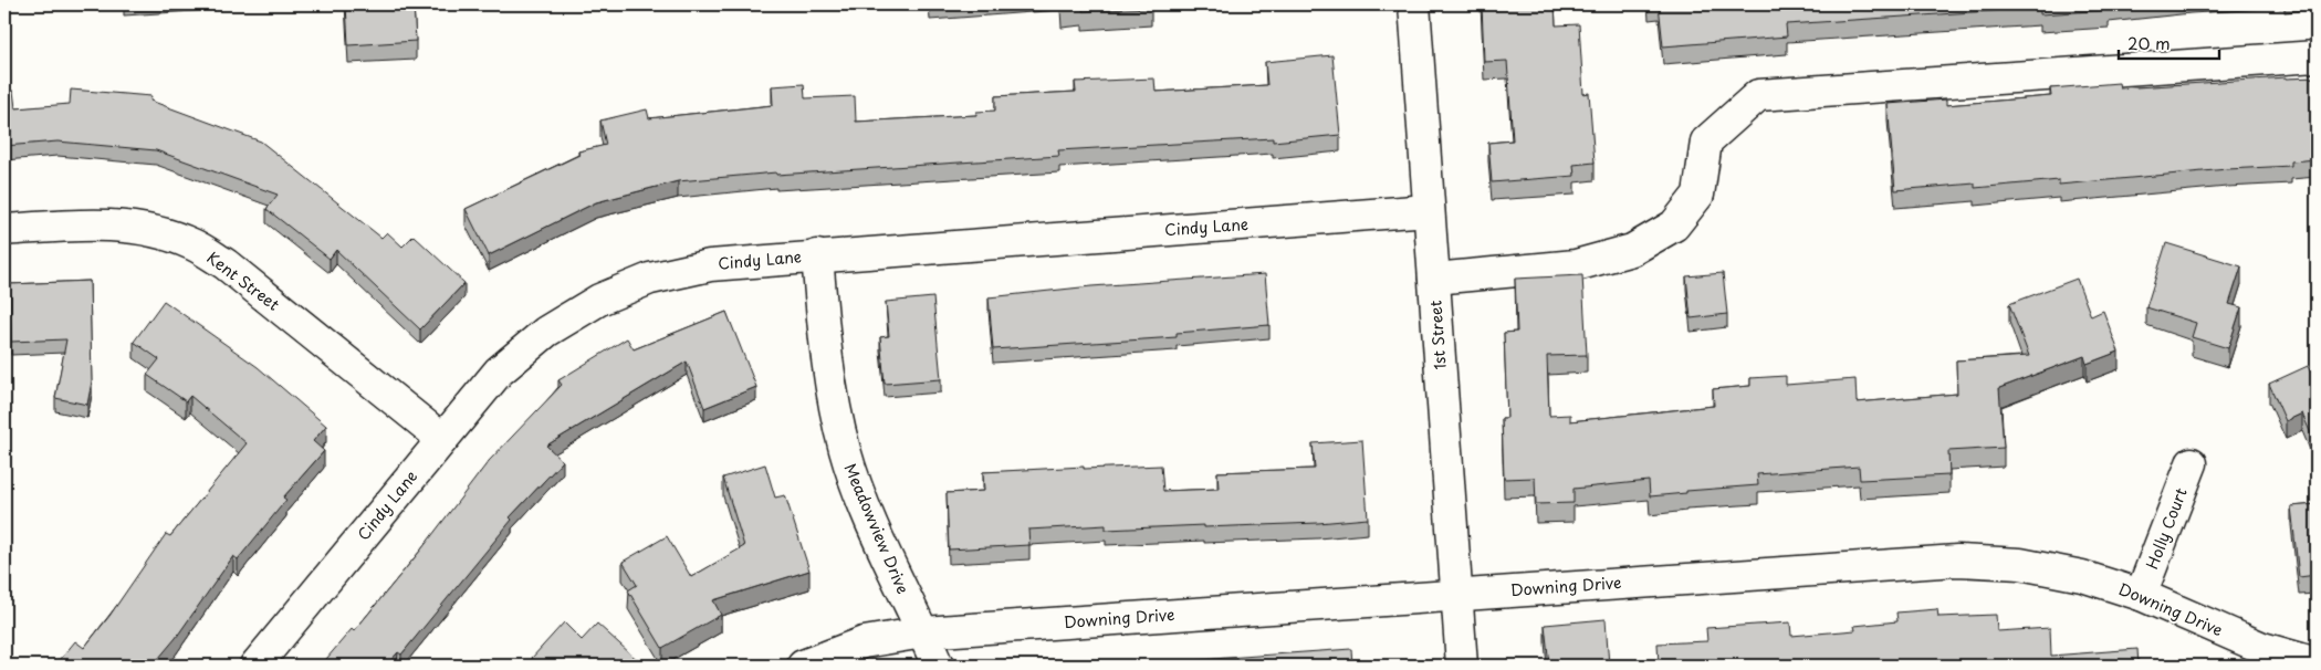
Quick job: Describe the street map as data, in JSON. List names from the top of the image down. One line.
{"streets":{"street":["Cindy Lane","Kent Street","1st Street","Meadowview Drive","Holly Court","Downing Drive"]},"crossings":[["Cindy Lane","Kent Street"],["Cindy Lane","1st Street"],["Cindy Lane","Meadowview Drive"],["1st Street","Downing Drive"],["Meadowview Drive","Downing Drive"],["Holly Court","Downing Drive"]],"scale_bar":"20 m"}
